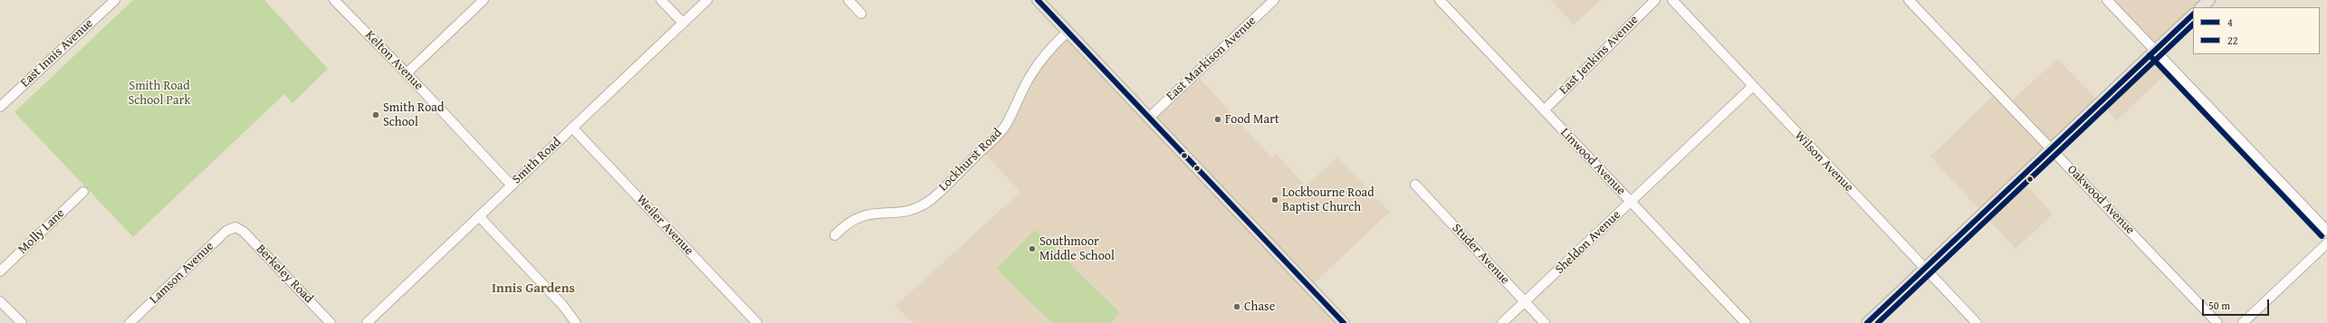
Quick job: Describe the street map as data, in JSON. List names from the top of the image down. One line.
{"streets":{"street":["East Innis Avenue","East Jenkins Avenue","East Markison Avenue","Kelton Avenue","Lockhurst Road","Smith Road","Linwood Avenue","Wilson Avenue","Oakwood Avenue","Weiler Avenue","Molly Lane","Sheldon Avenue","Studer Avenue","Lamson Avenue","Berkeley Road"]},"crossings":[["East Jenkins Avenue","Linwood Avenue"],["Kelton Avenue","Smith Road"],["Smith Road","Weiler Avenue"],["Linwood Avenue","Sheldon Avenue"],["Wilson Avenue","Sheldon Avenue"],["Sheldon Avenue","Studer Avenue"],["Lamson Avenue","Berkeley Road"]],"districts":["Innis Gardens"],"parks":["Smith Road School Park"],"places":["Smith Road School","Food Mart","Lockbourne Road Baptist Church","Southmoor Middle School","Chase"],"lines":["transit line 4","transit line 22"],"legend":["4","22"],"scale_bar":"50 m"}
